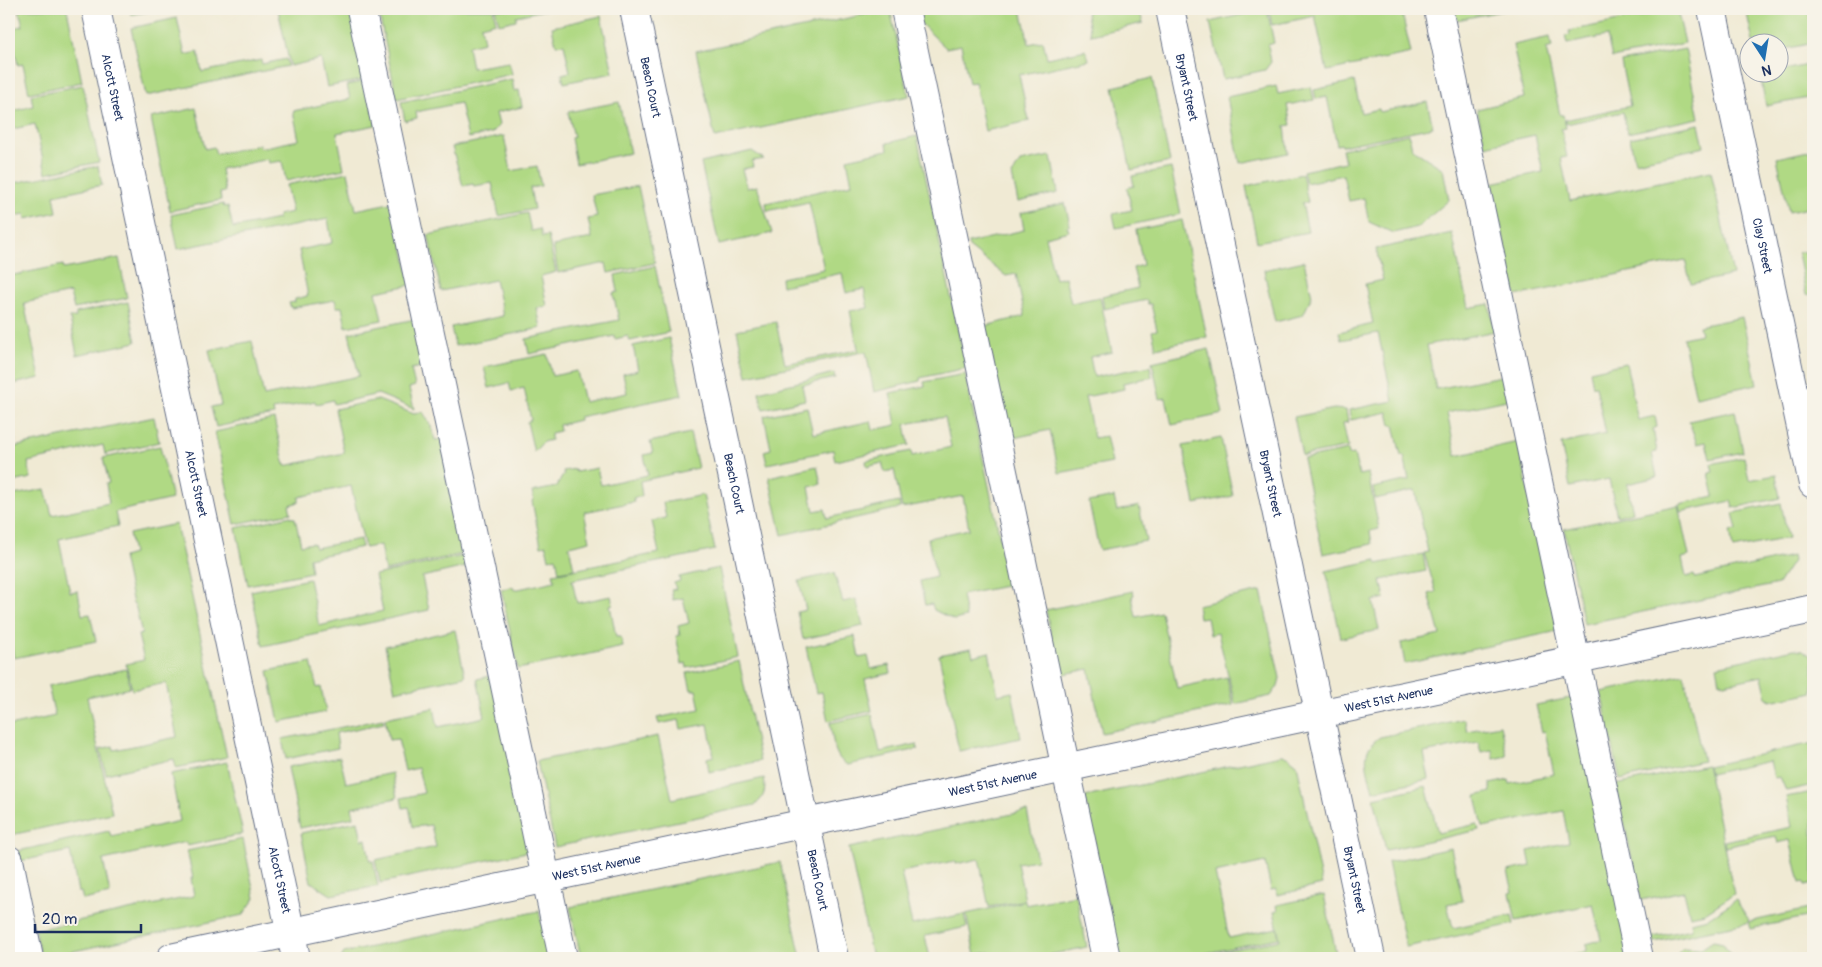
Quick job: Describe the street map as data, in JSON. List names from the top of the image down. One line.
{"streets":{"street":["Alcott Street","Beach Court","Bryant Street","Clay Street","West 51st Avenue"]},"crossings":[["Alcott Street","West 51st Avenue"],["Beach Court","West 51st Avenue"],["Bryant Street","West 51st Avenue"]],"scale_bar":"20 m","north":"bottom"}
